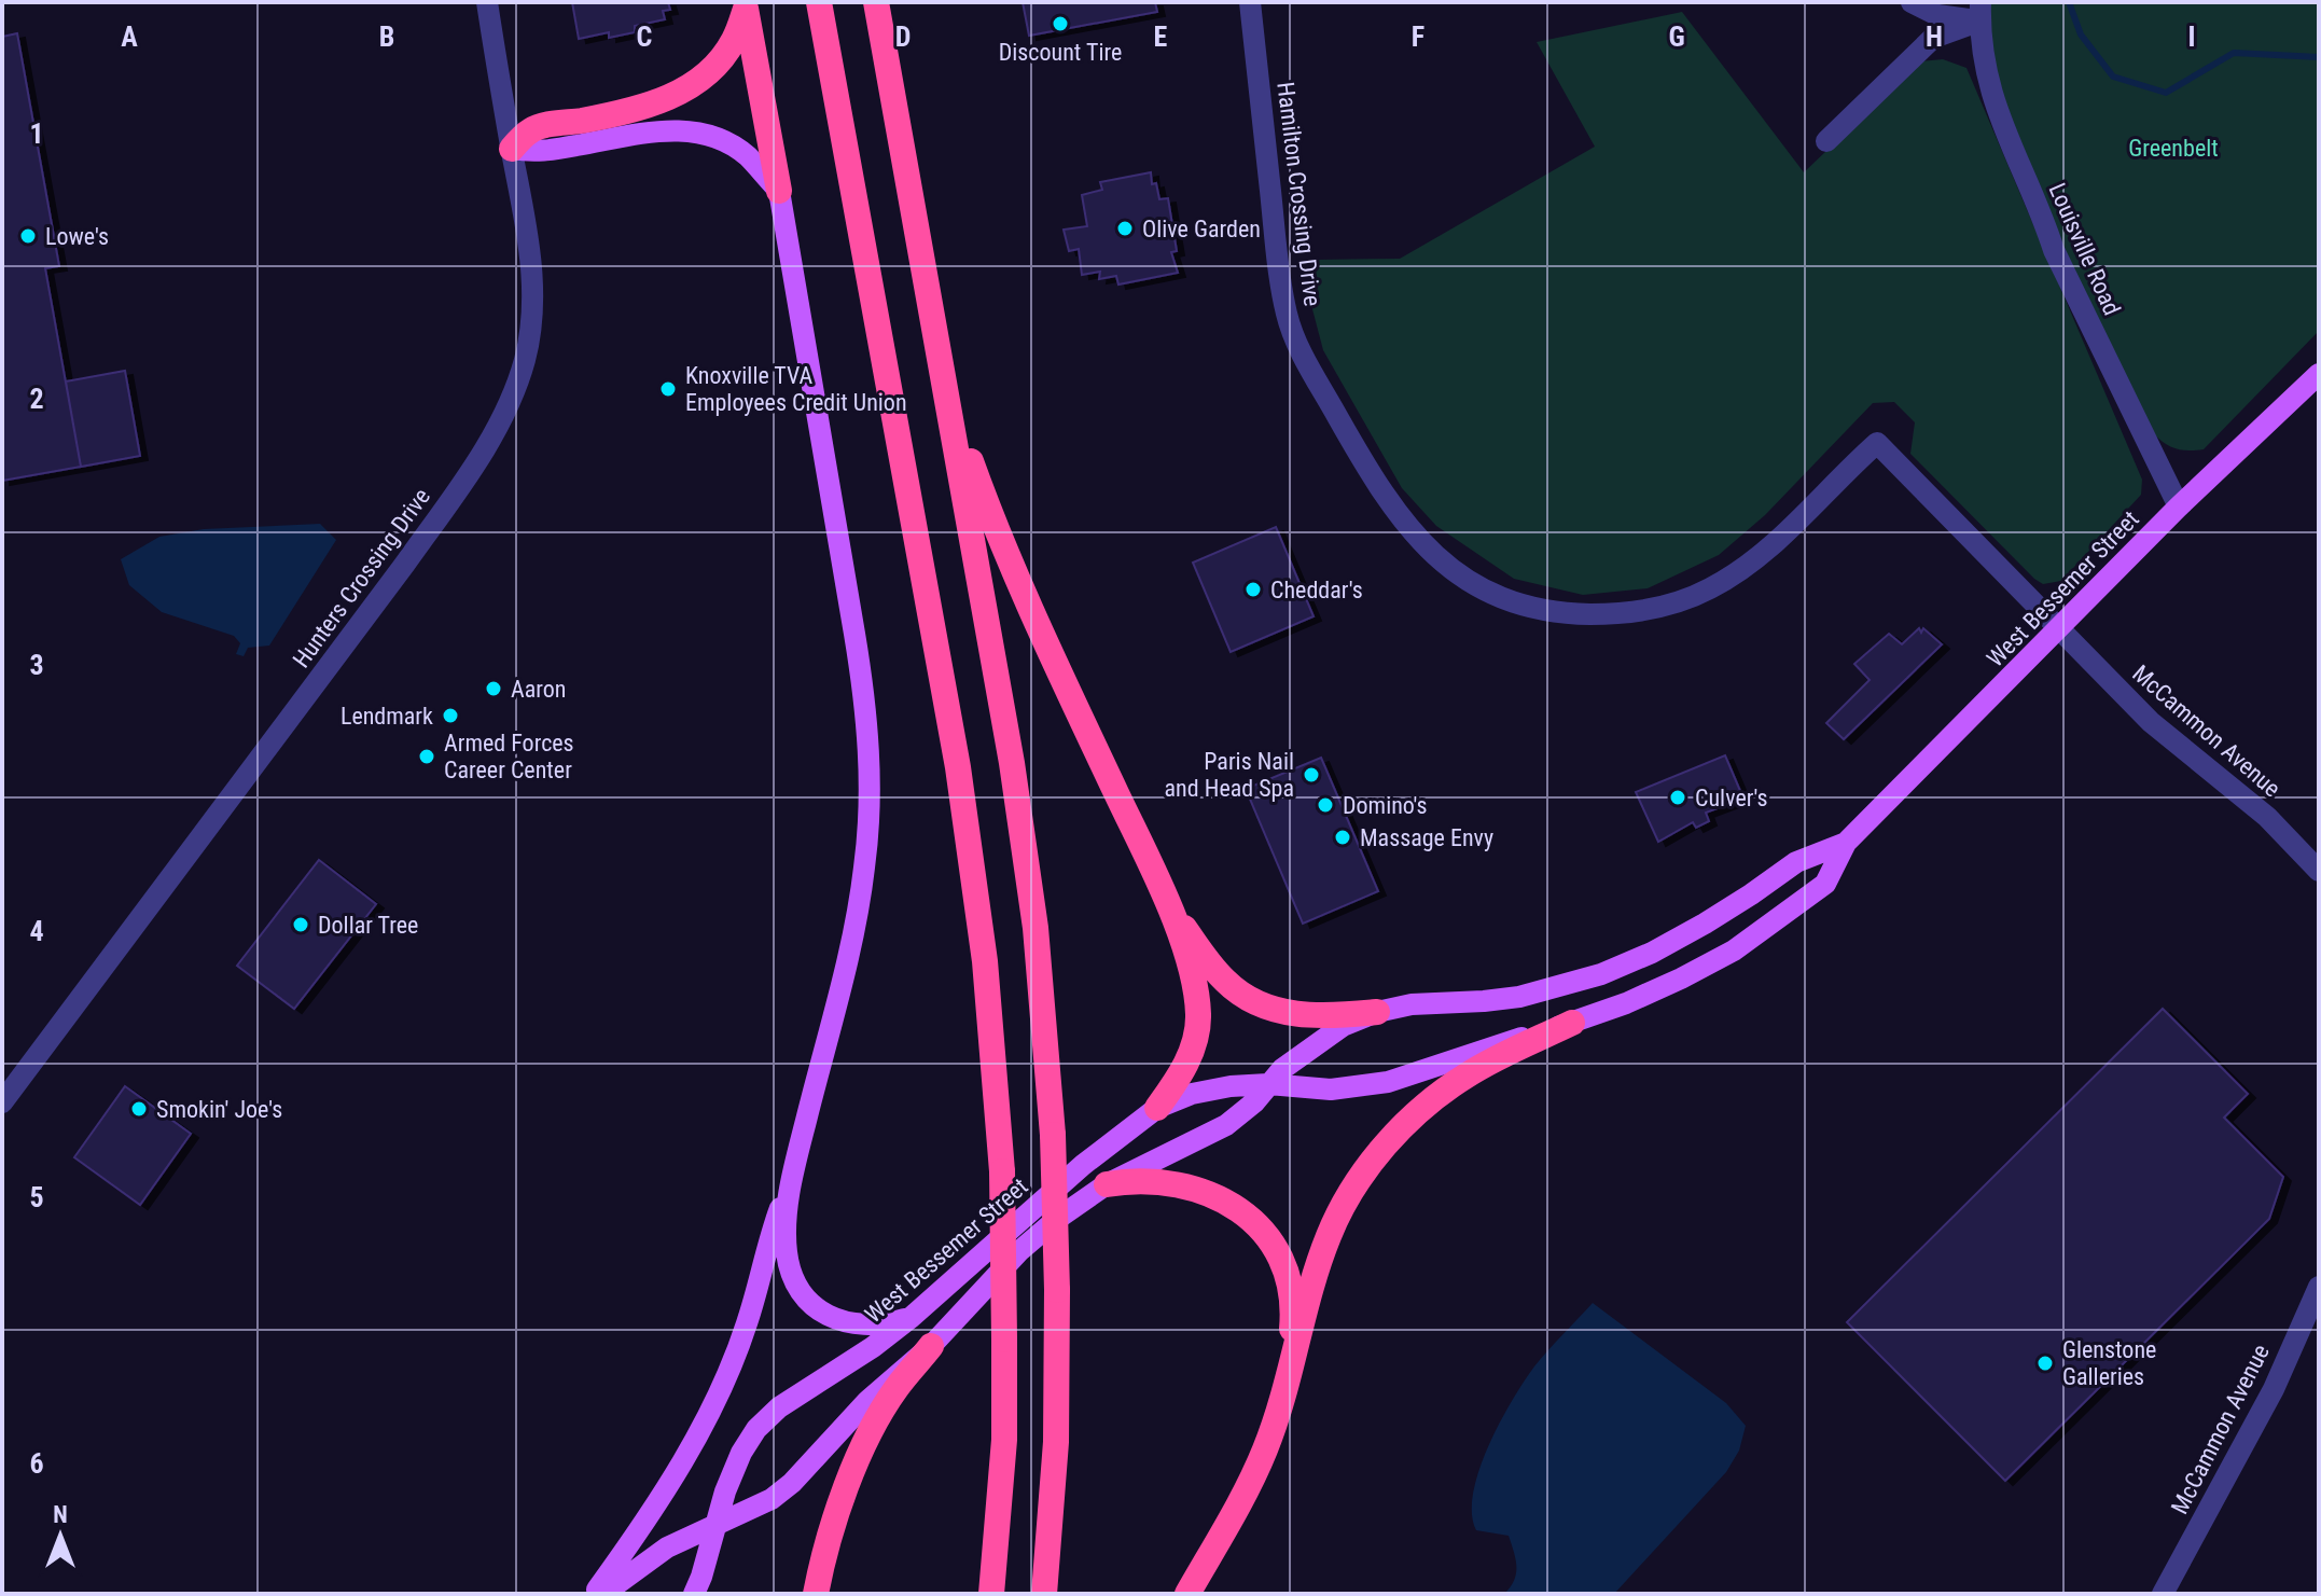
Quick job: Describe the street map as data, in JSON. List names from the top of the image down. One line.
{"streets":{"main road":["West Bessemer Street"],"street":["Hamilton Crossing Drive","Louisville Road","Hunters Crossing Drive","McCammon Avenue"]},"crossings":[["Hamilton Crossing Drive","West Bessemer Street"],["Hamilton Crossing Drive","McCammon Avenue"],["Louisville Road","West Bessemer Street"],["West Bessemer Street","McCammon Avenue"]],"parks":["Greenbelt"],"places":["Discount Tire","Olive Garden","Lowe's","Knoxville TVA Employees Credit Union","Cheddar's","Aaron","Lendmark","Armed Forces Career Center","Paris Nail and Head Spa","Culver's","Domino's","Massage Envy","Dollar Tree","Smokin' Joe's","Glenstone Galleries"],"north":"top","grid":{"columns":["A","B","C","D","E","F","G","H","I"],"rows":["1","2","3","4","5","6"]}}
